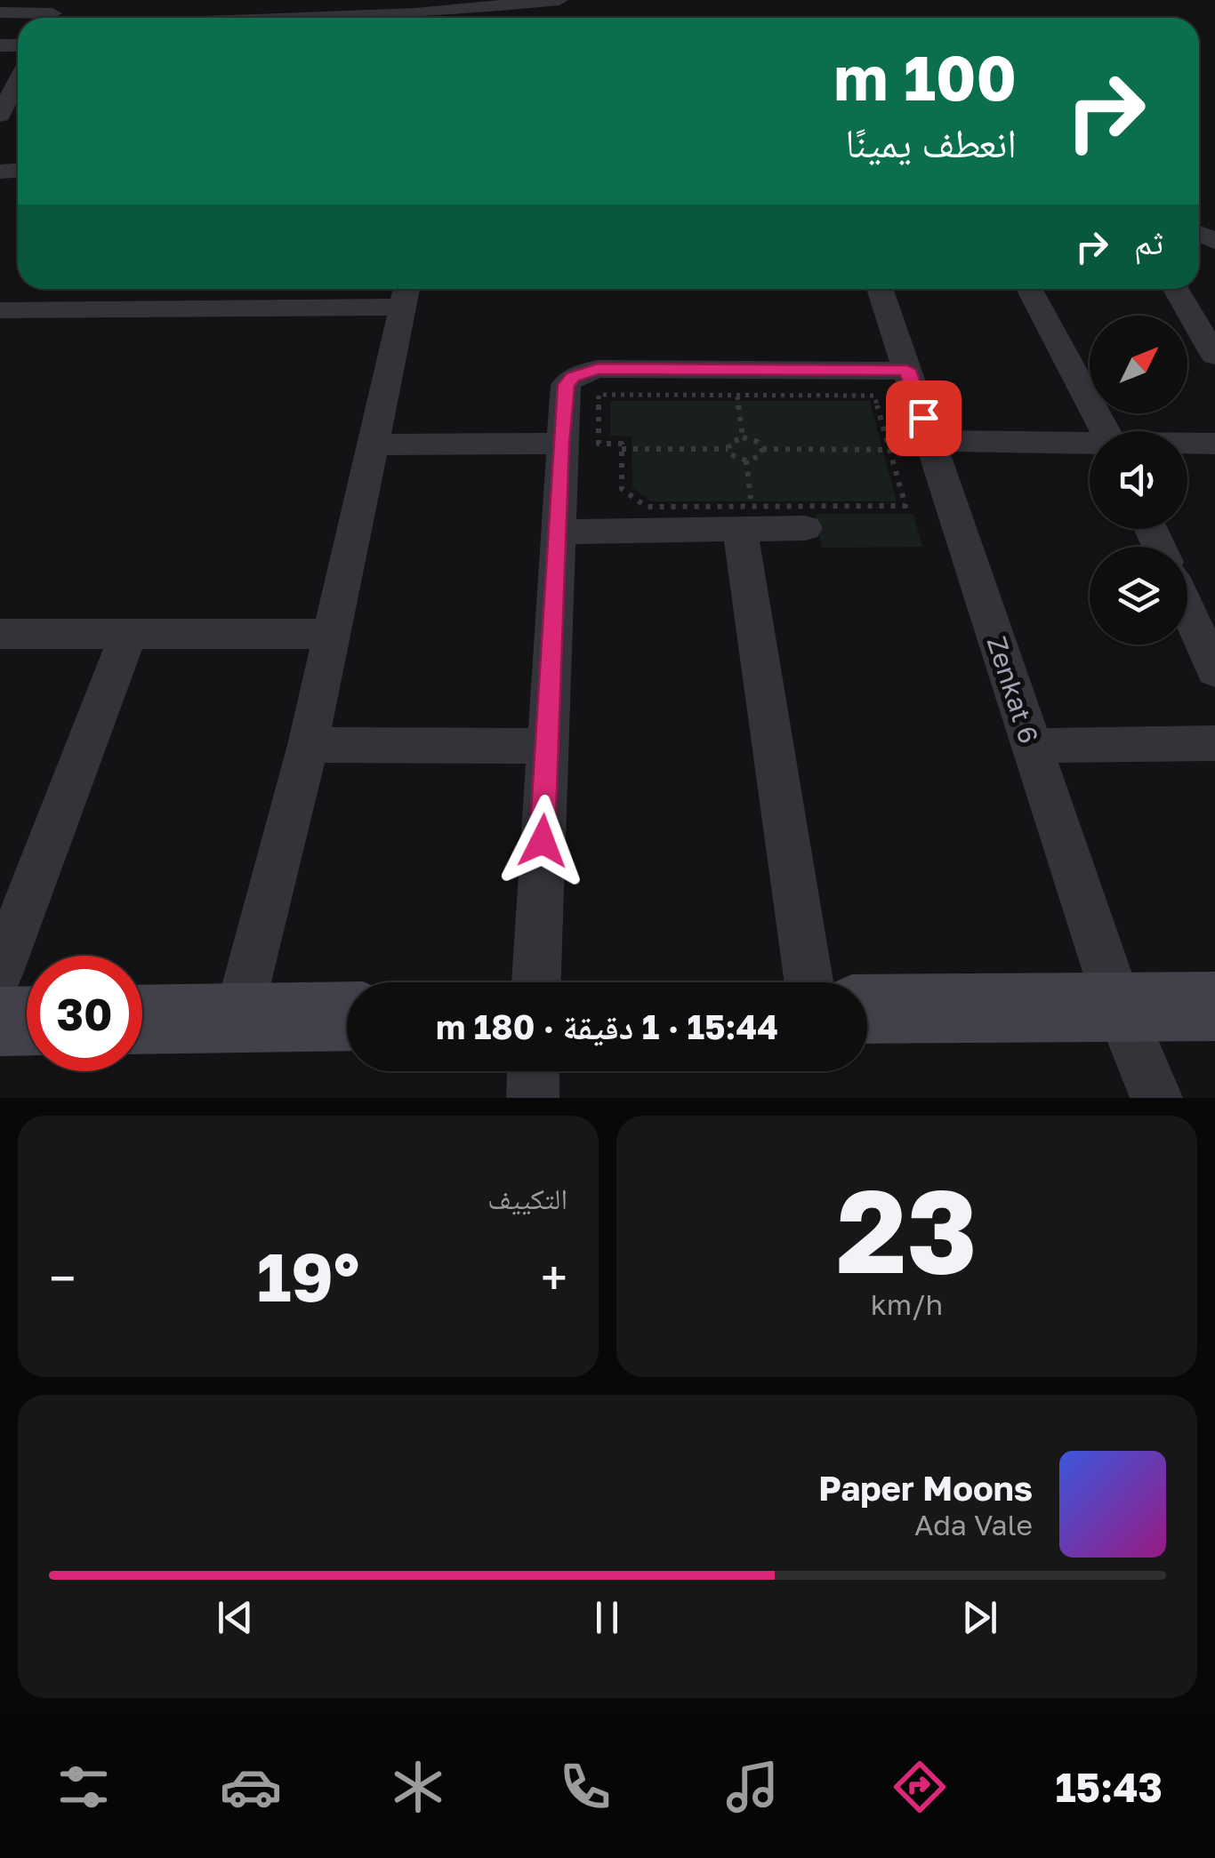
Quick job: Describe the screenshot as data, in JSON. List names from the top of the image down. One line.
{"streets":{"street":["Zenkat 6"]},"north":"top right","page":{"turn":["100 m","انعطف يمينًا"],"then":"ثم","limit":"30","trip":"15:44 · 1 دقيقة · 180 m","tile":[["23","km/h"],"التكييف"],"heat":["−","19°","+"],"song":["Paper Moons","Ada Vale"],"tabs":"15:43"}}
